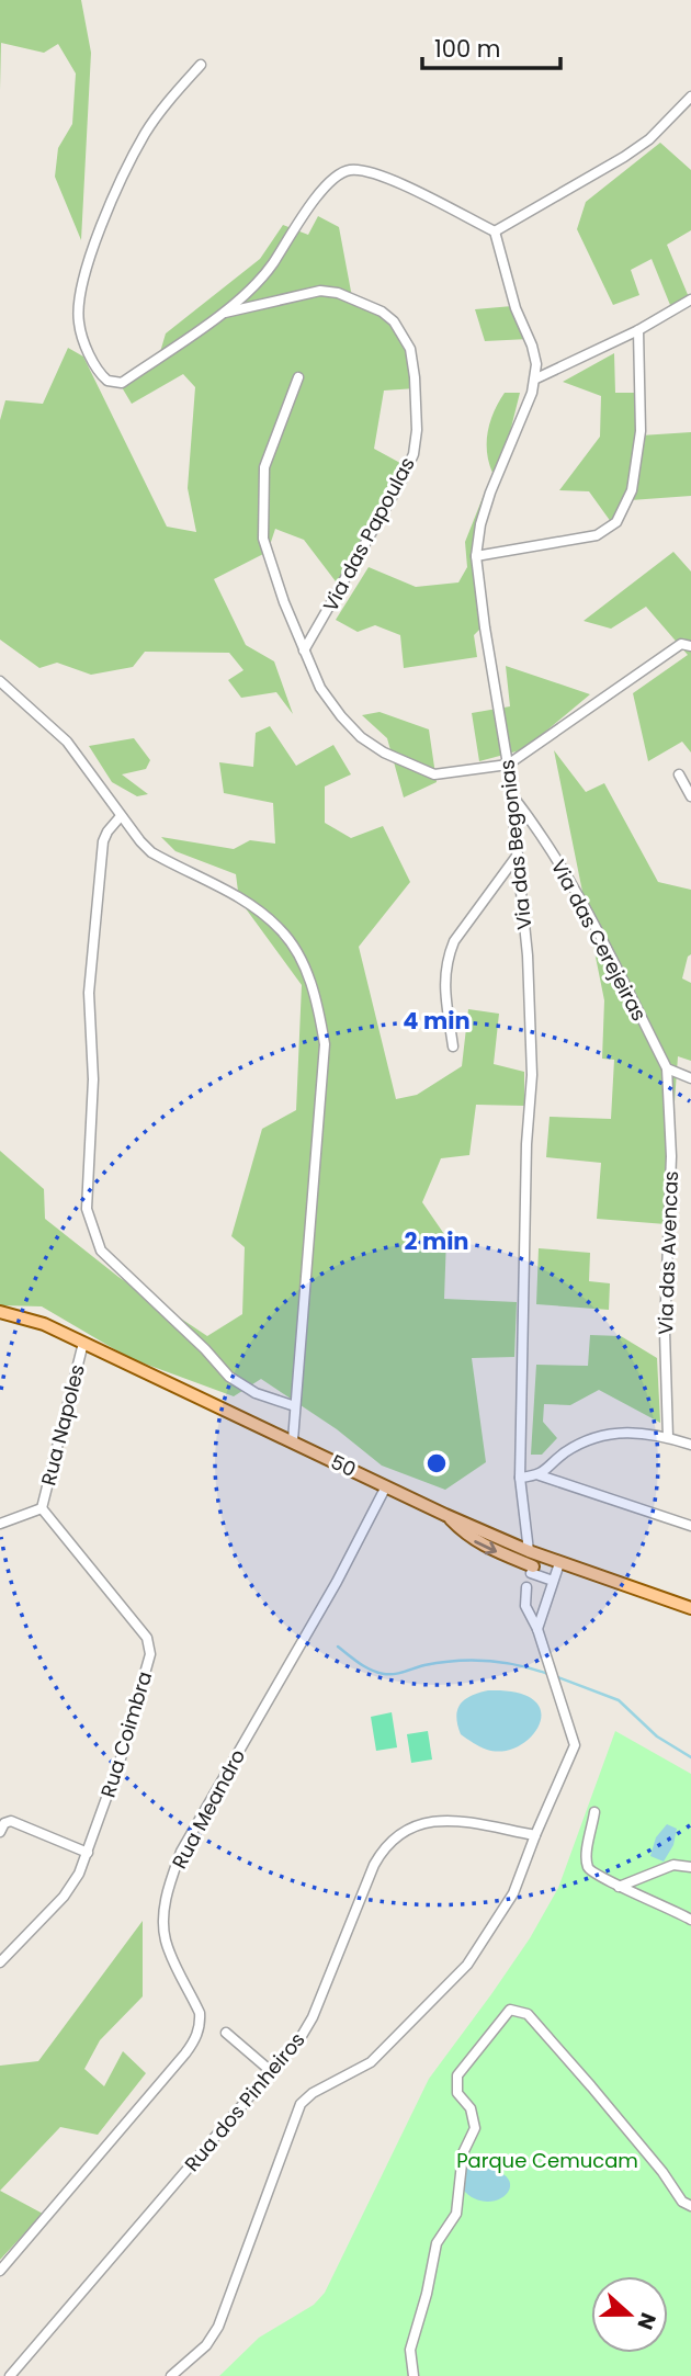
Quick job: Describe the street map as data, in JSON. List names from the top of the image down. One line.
{"streets":{"main road":["50"],"street":["Via das Papoulas","Via das Begonias","Via das Cerejeiras","Via das Avencas","Rua Napoles","Rua Coimbra","Rua Meandro","Rua dos Pinheiros"]},"crossings":[["Via das Begonias","Via das Cerejeiras"],["Via das Begonias","50"],["Via das Cerejeiras","Via das Avencas"],["Rua Napoles","50"],["Rua Napoles","Rua Coimbra"],["50","Rua Meandro"]],"parks":["Parque Cemucam"],"scale_bar":"100 m","north":"right","rings":["4 min","2 min"]}
